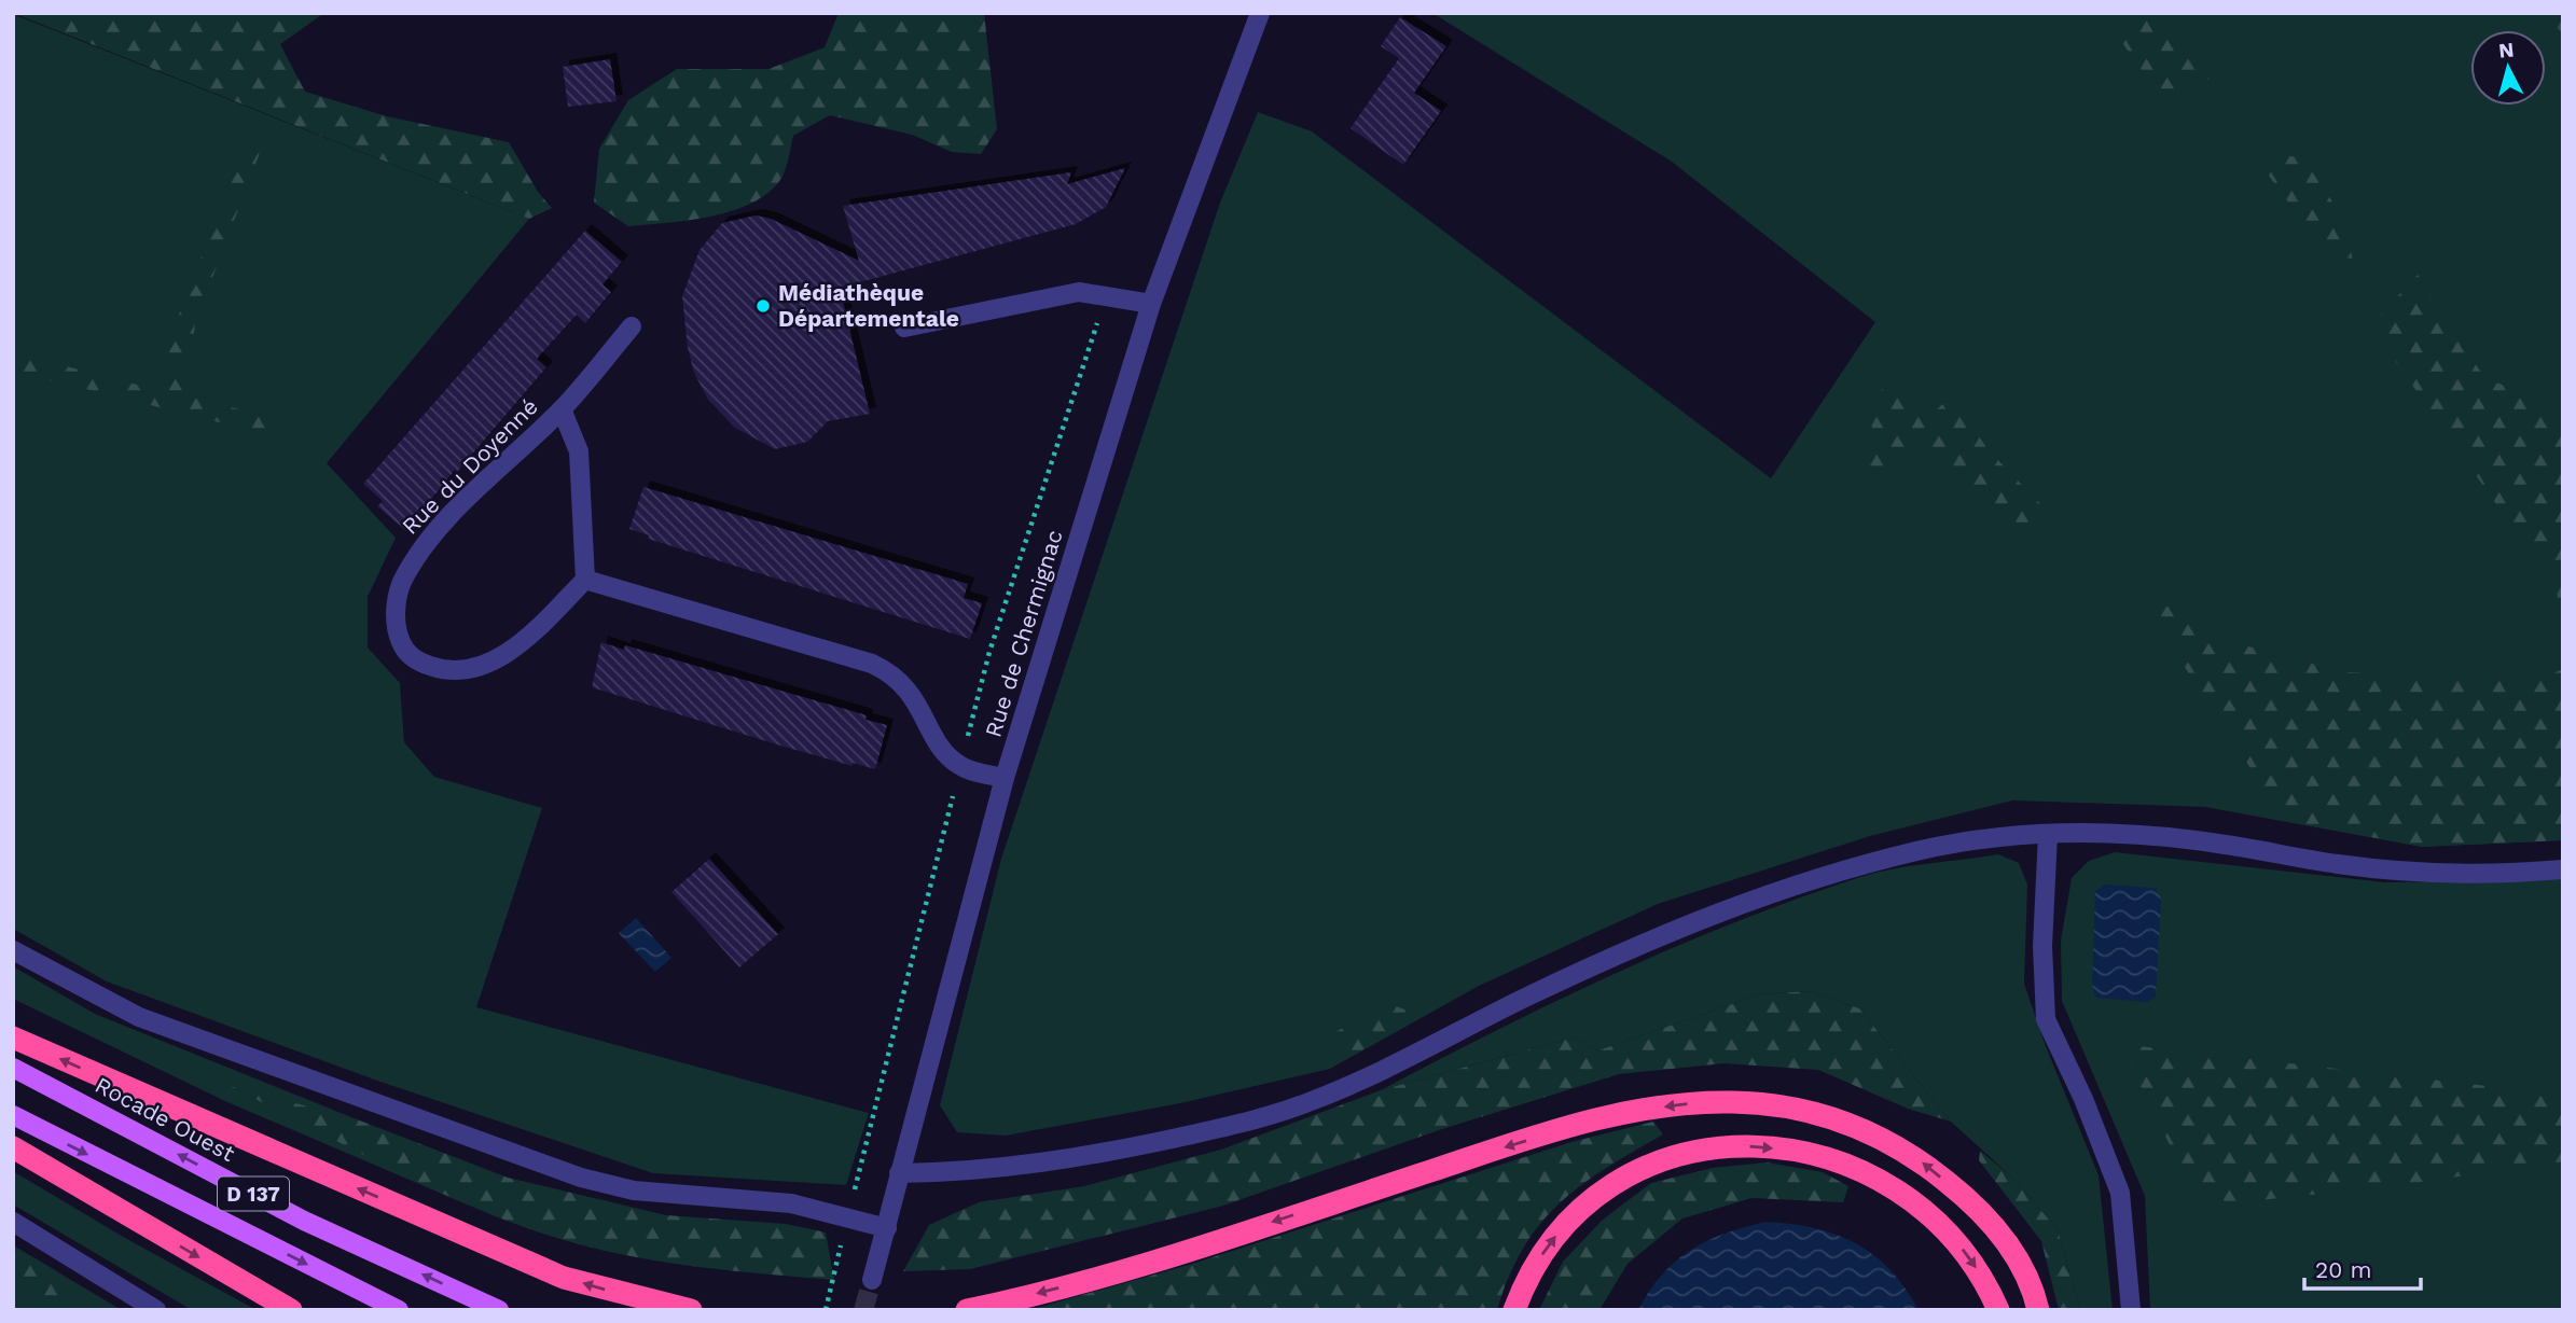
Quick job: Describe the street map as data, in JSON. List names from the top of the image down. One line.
{"streets":{"main road":["Rocade Ouest","D 137"],"street":["Rue du Doyenné","Rue de Chermignac"]},"places":["Médiathèque Départementale"],"scale_bar":"20 m","north":"top"}
